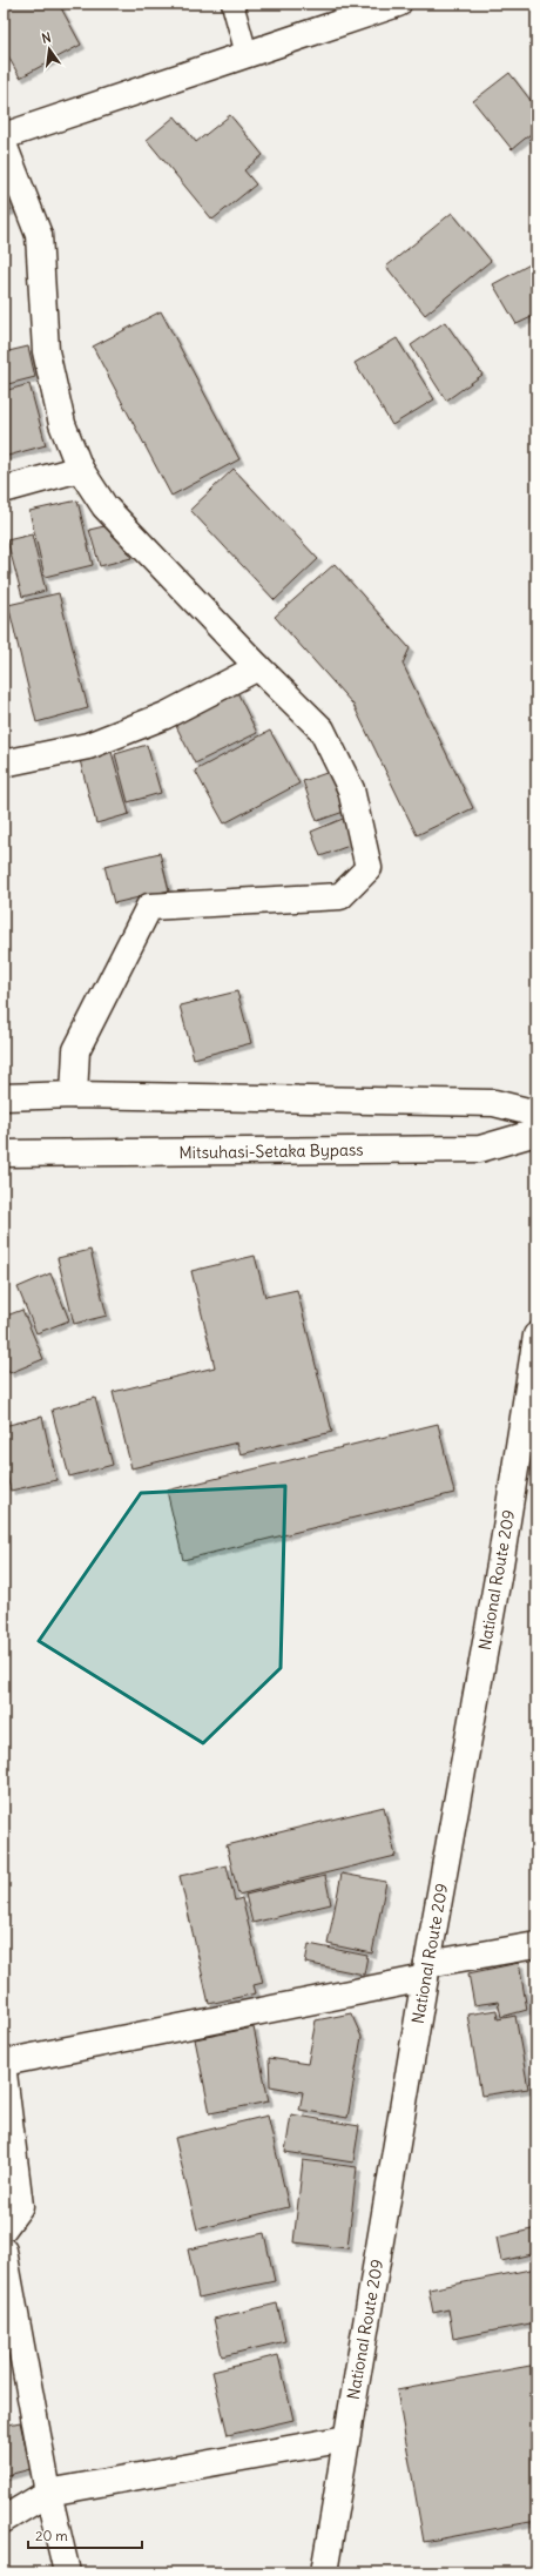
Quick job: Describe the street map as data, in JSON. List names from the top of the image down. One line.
{"streets":{"main road":["Mitsuhasi-Setaka Bypass","National Route 209"]},"scale_bar":"20 m","north":"top"}
